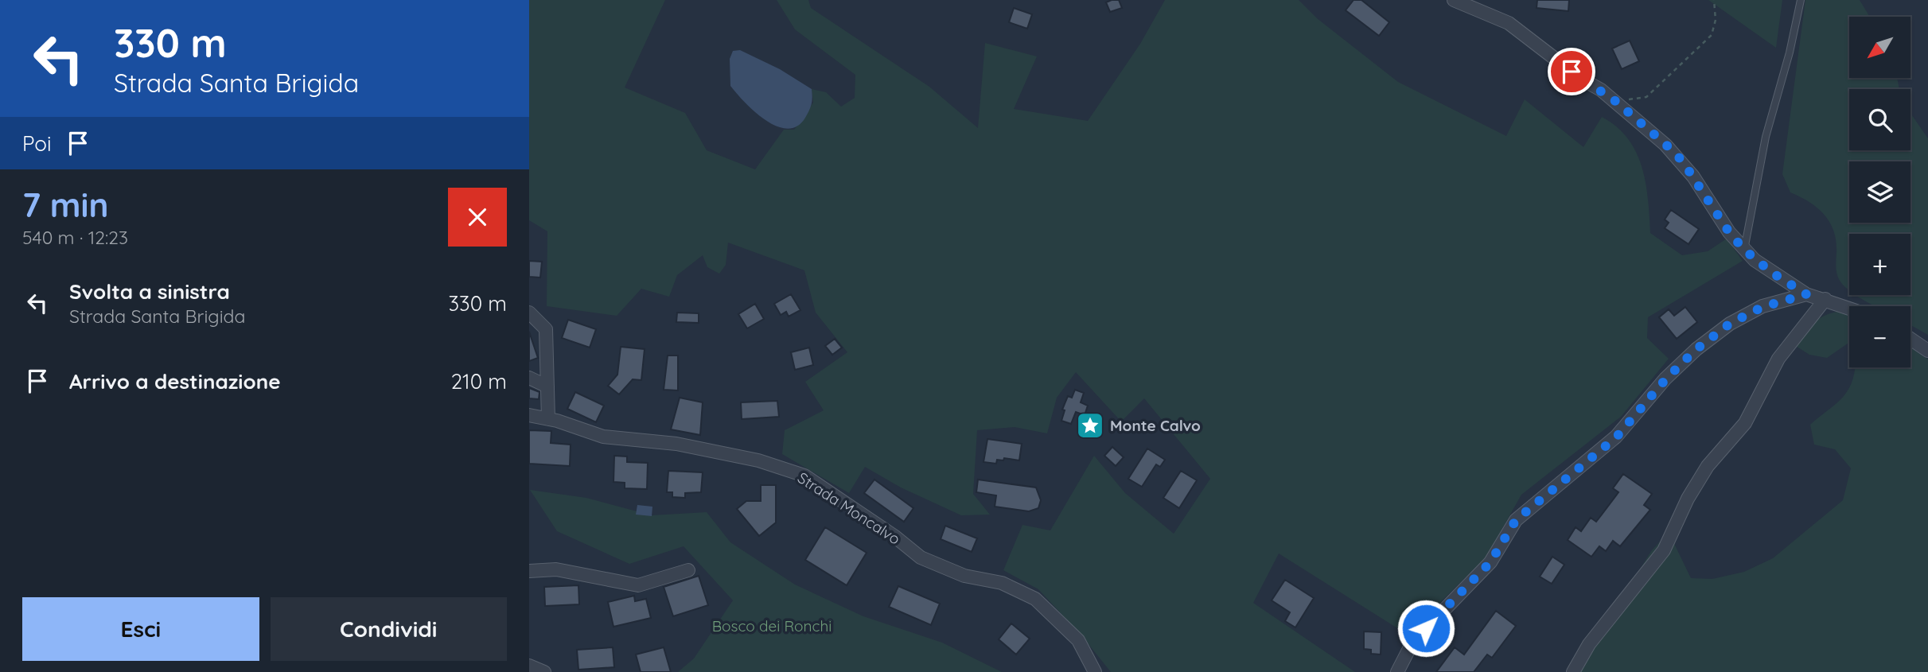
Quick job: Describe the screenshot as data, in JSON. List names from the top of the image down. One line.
{"streets":{"street":["Strada Moncalvo"]},"parks":["Bosco dei Ronchi"],"places":{"place":["Monte Calvo"]},"north":"bottom left","page":{"turn":["330 m","Strada Santa Brigida"],"map_buttons":["+","−"],"then":"Poi","heading":["7 min","540 m · 12:23"],"list":[{"name":"Svolta a sinistra","note":"Strada Santa Brigida","value":"330 m"},{"name":"Arrivo a destinazione","value":"210 m"}],"buttons":["Esci","Condividi"]}}
